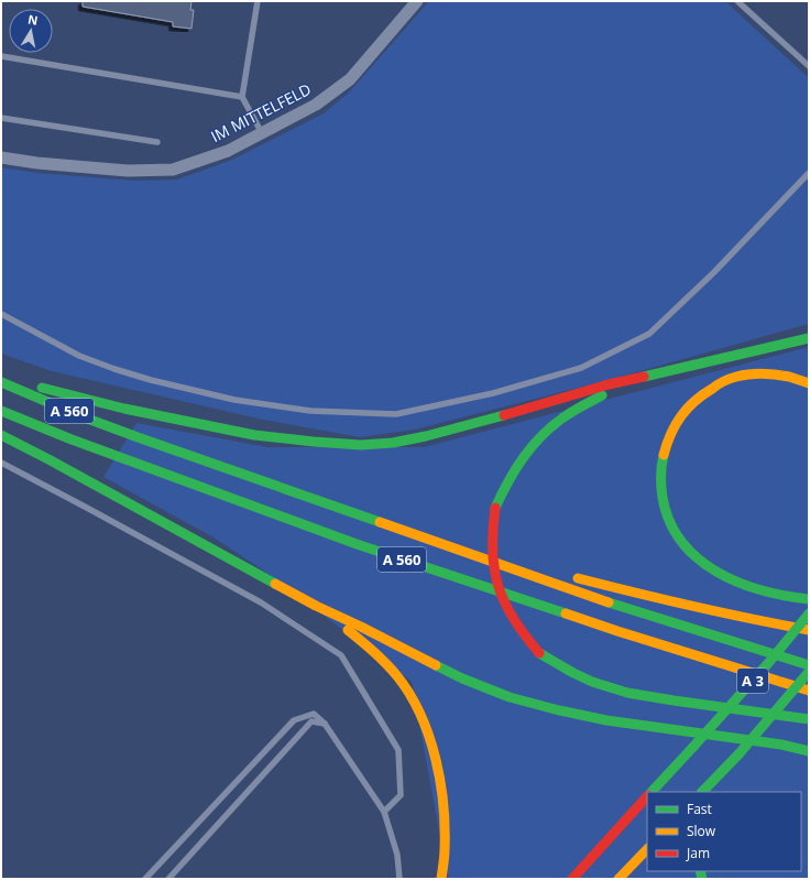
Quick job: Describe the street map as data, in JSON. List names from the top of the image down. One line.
{"streets":{"highway":["A 560","A 3"],"street":["IM MITTELFELD"]},"legend":["Fast","Slow","Jam"],"north":"top"}
